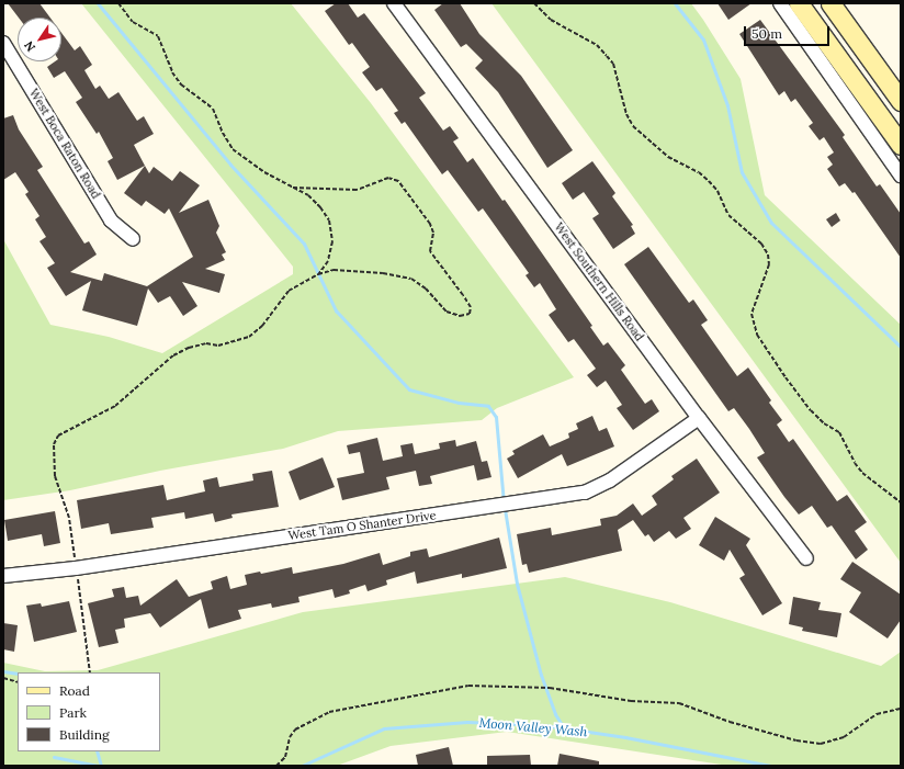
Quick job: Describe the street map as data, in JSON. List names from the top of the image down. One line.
{"streets":{"street":["West Boca Raton Road","West Southern Hills Road","West Tam O Shanter Drive"]},"crossings":[["West Southern Hills Road","West Tam O Shanter Drive"]],"water":["Moon Valley Wash"],"legend":["Road","Park","Building"],"scale_bar":"50 m","north":"bottom left"}
